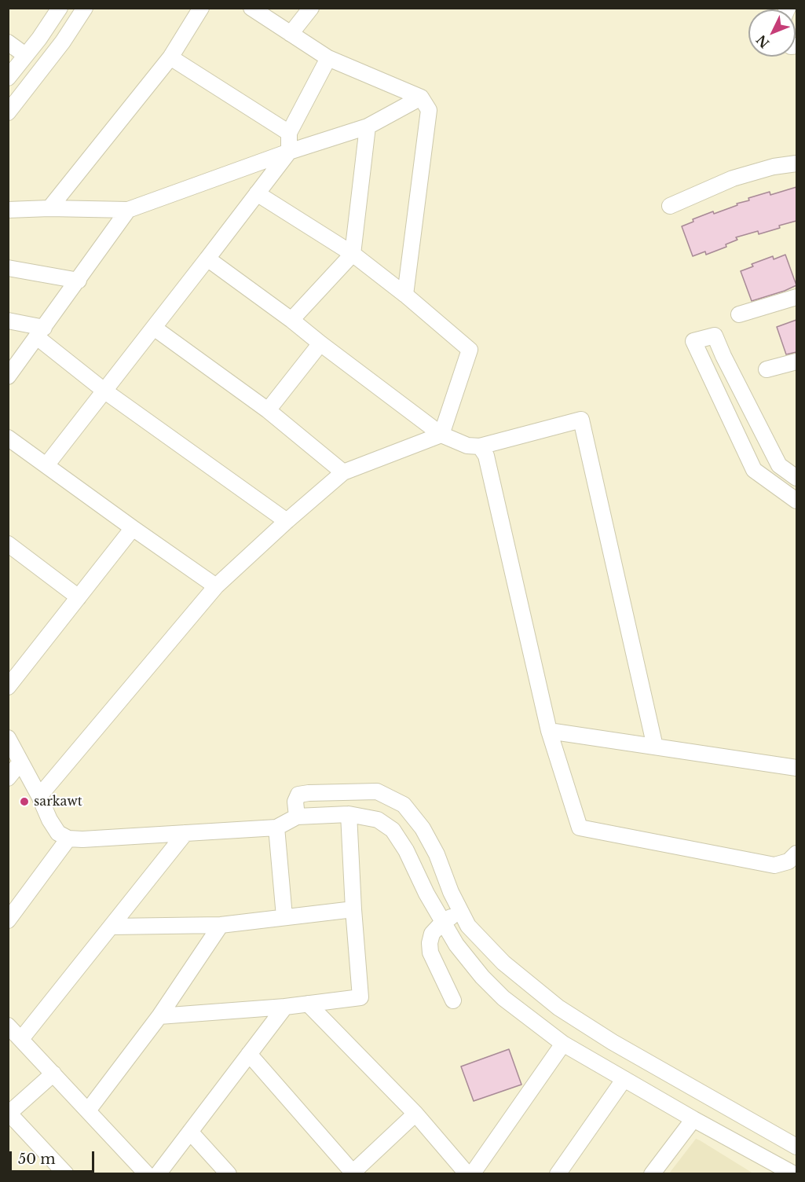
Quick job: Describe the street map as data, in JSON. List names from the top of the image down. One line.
{"places":["sarkawt"],"scale_bar":"50 m","north":"bottom left"}
